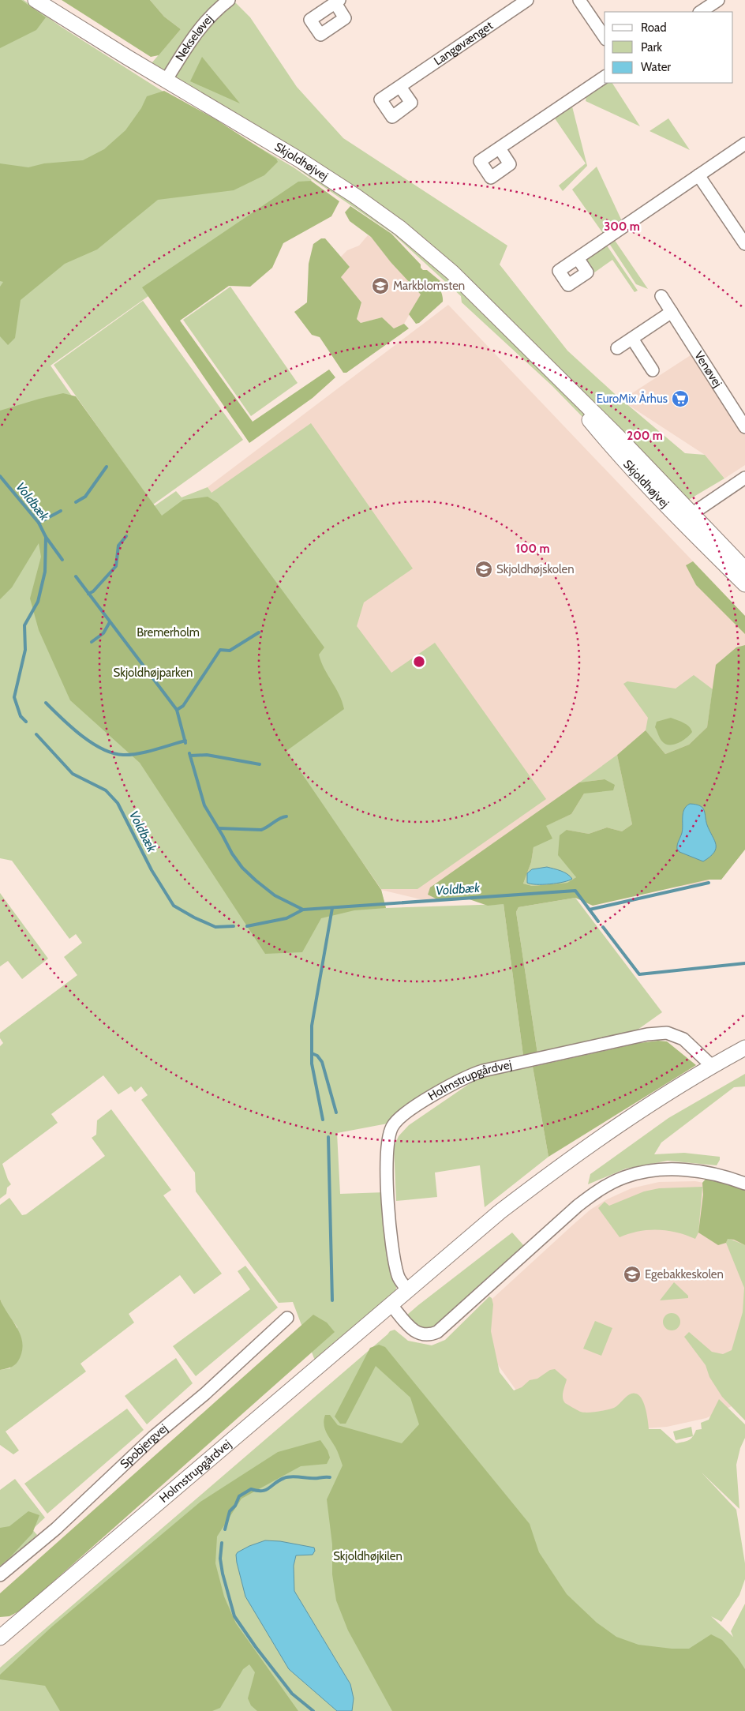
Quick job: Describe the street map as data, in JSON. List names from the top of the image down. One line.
{"streets":{"street":["Nekseløvej","Langøvænget","Skjoldhøjvej","Venøvej","Holmstrupgårdvej","Spobjergvej"]},"crossings":[["Nekseløvej","Skjoldhøjvej"]],"water":["Voldbæk"],"parks":["Bremerholm","Skjoldhøjparken","Skjoldhøjkilen"],"places":{"school or university":["Markblomsten","Skjoldhøjskolen","Egebakkeskolen"],"supermarket":["EuroMix Århus"]},"legend":["Road","Park","Water"],"rings":["300 m","200 m","100 m"]}
